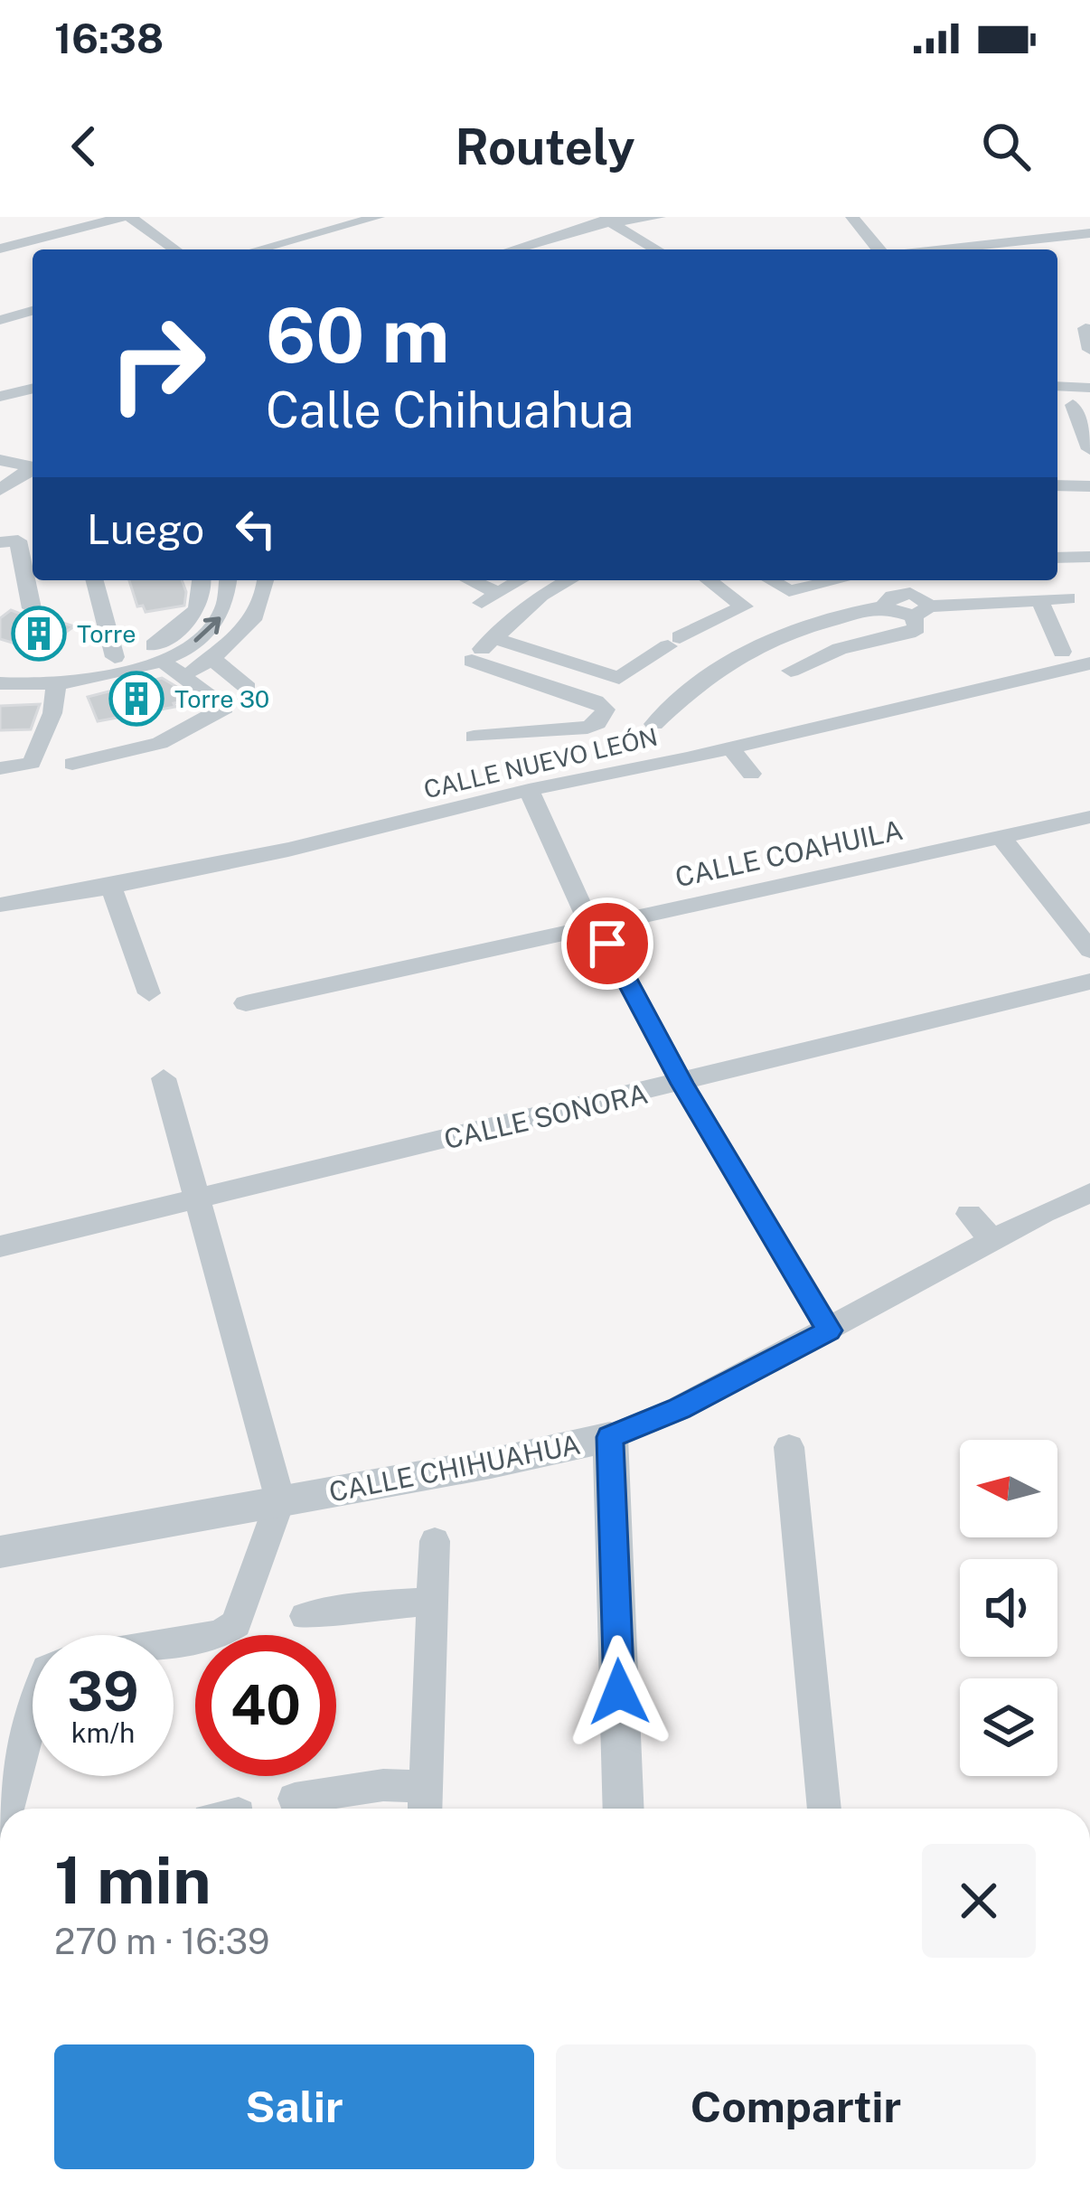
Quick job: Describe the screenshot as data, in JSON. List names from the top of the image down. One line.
{"streets":{"street":["CALLE NUEVO LEÓN","CALLE COAHUILA","CALLE SONORA","CALLE CHIHUAHUA"]},"places":{"building":["Torre","Torre 30"]},"north":"left","page":{"status":"16:38","header":"Routely","turn":["60 m","Calle Chihuahua"],"then":"Luego","speed":"39 km/h","limit":"40","heading":["1 min","270 m · 16:39"],"buttons":["Salir","Compartir"]}}
